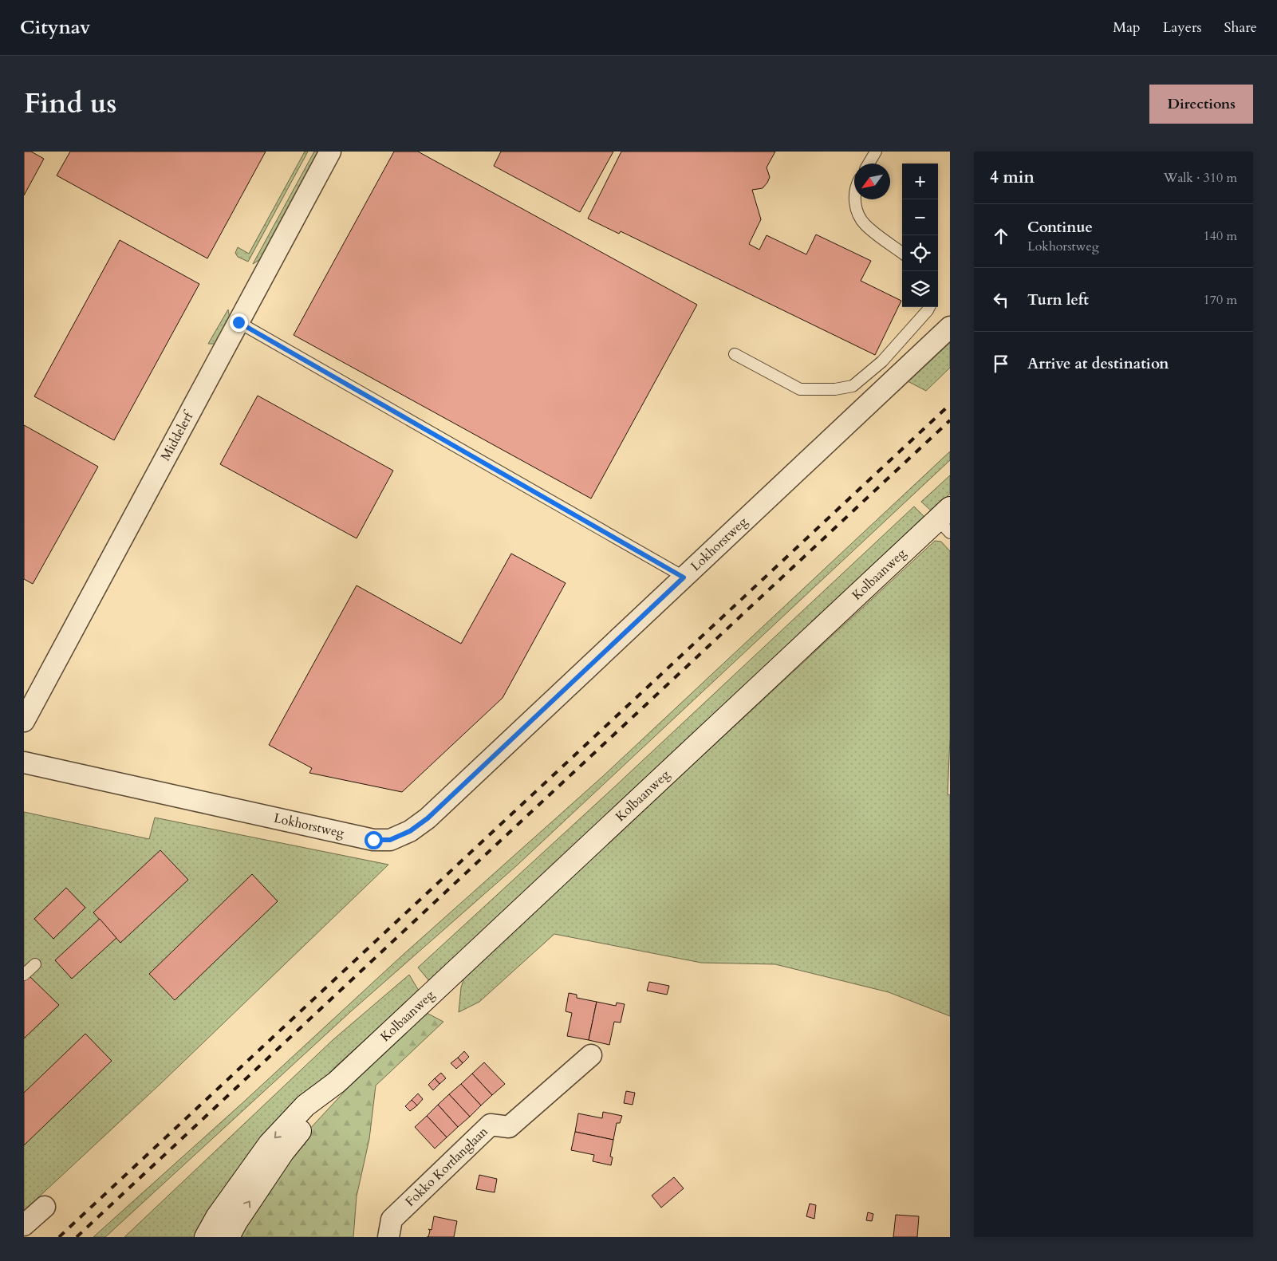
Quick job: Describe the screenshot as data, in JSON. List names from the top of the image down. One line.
{"streets":{"street":["Middelerf","Lokhorstweg","Kolbaanweg","Fokko Kortlanglaan"]},"north":"bottom left","page":{"header":"Citynav","nav":["Map","Layers","Share"],"title":"Find us","buttons":"Directions","heading":["4 min","Walk · 310 m"],"map_buttons":["+","−"],"list":[["Continue","Lokhorstweg","140 m"],["Turn left","170 m"],"Arrive at destination"]}}
